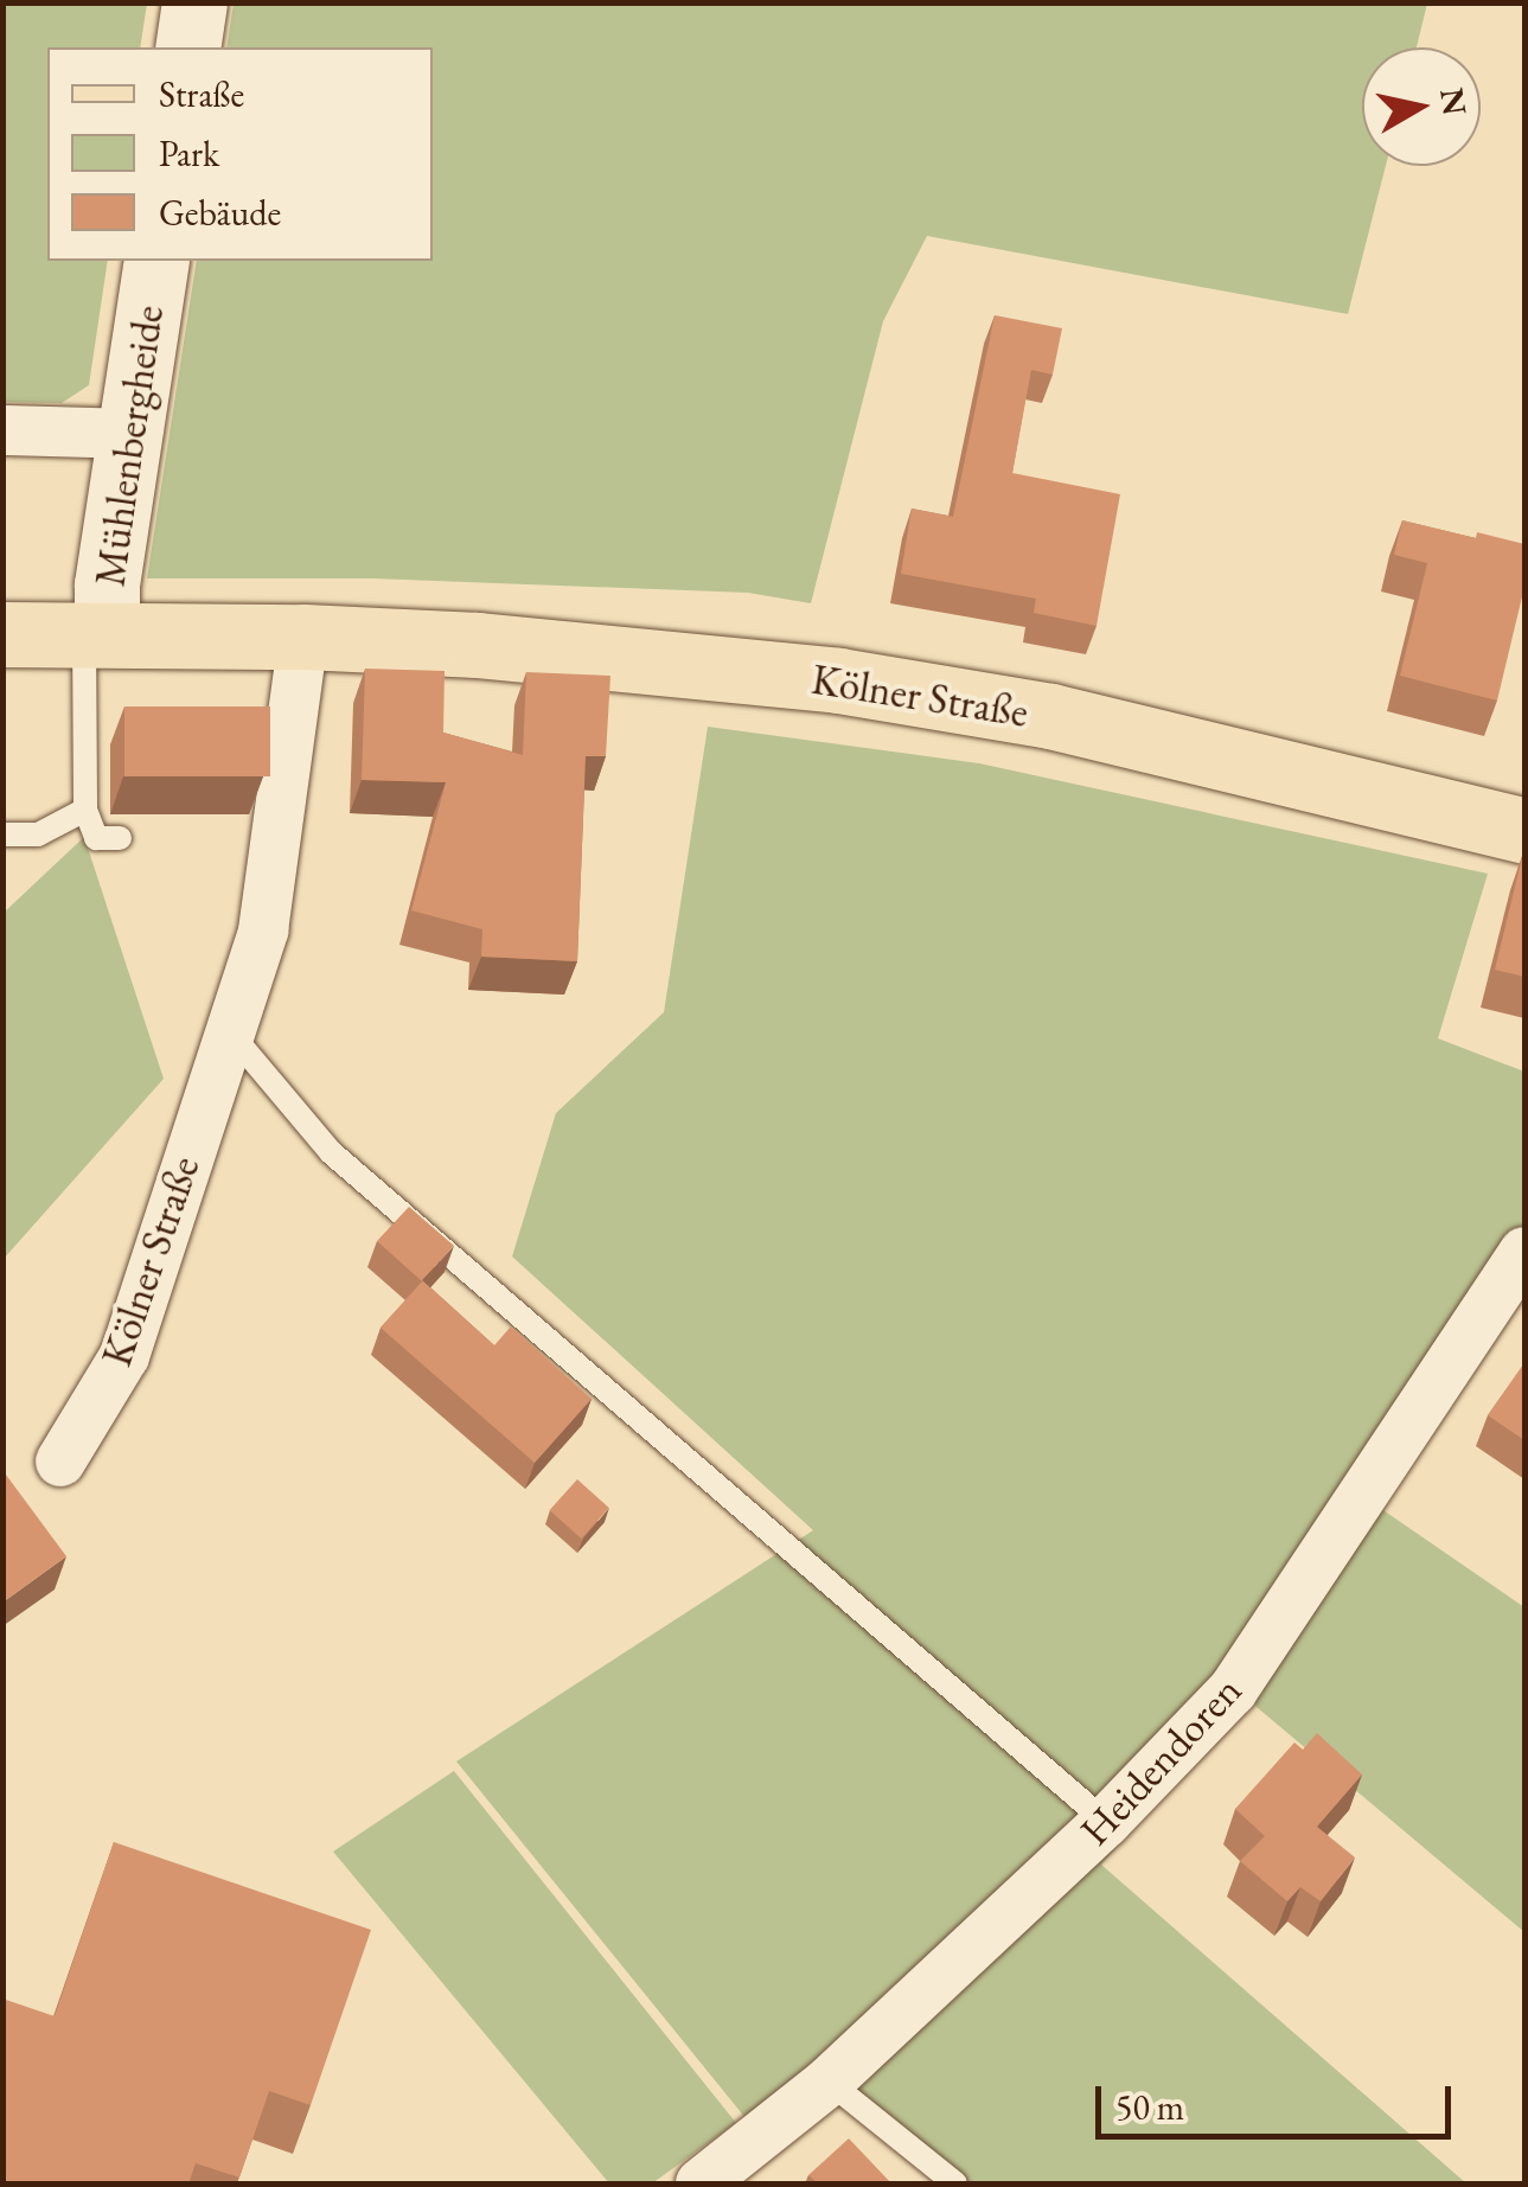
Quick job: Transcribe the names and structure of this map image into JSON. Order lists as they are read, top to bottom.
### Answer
{
  "streets": {
    "main road": ["Kölner Straße"],
    "street": ["Mühlenbergheide", "Heidendoren"]
  },
  "crossings": [
    ["Mühlenbergheide", "Kölner Straße"]
  ],
  "legend": ["Straße", "Park", "Gebäude"],
  "scale_bar": "50 m",
  "north": "right"
}
